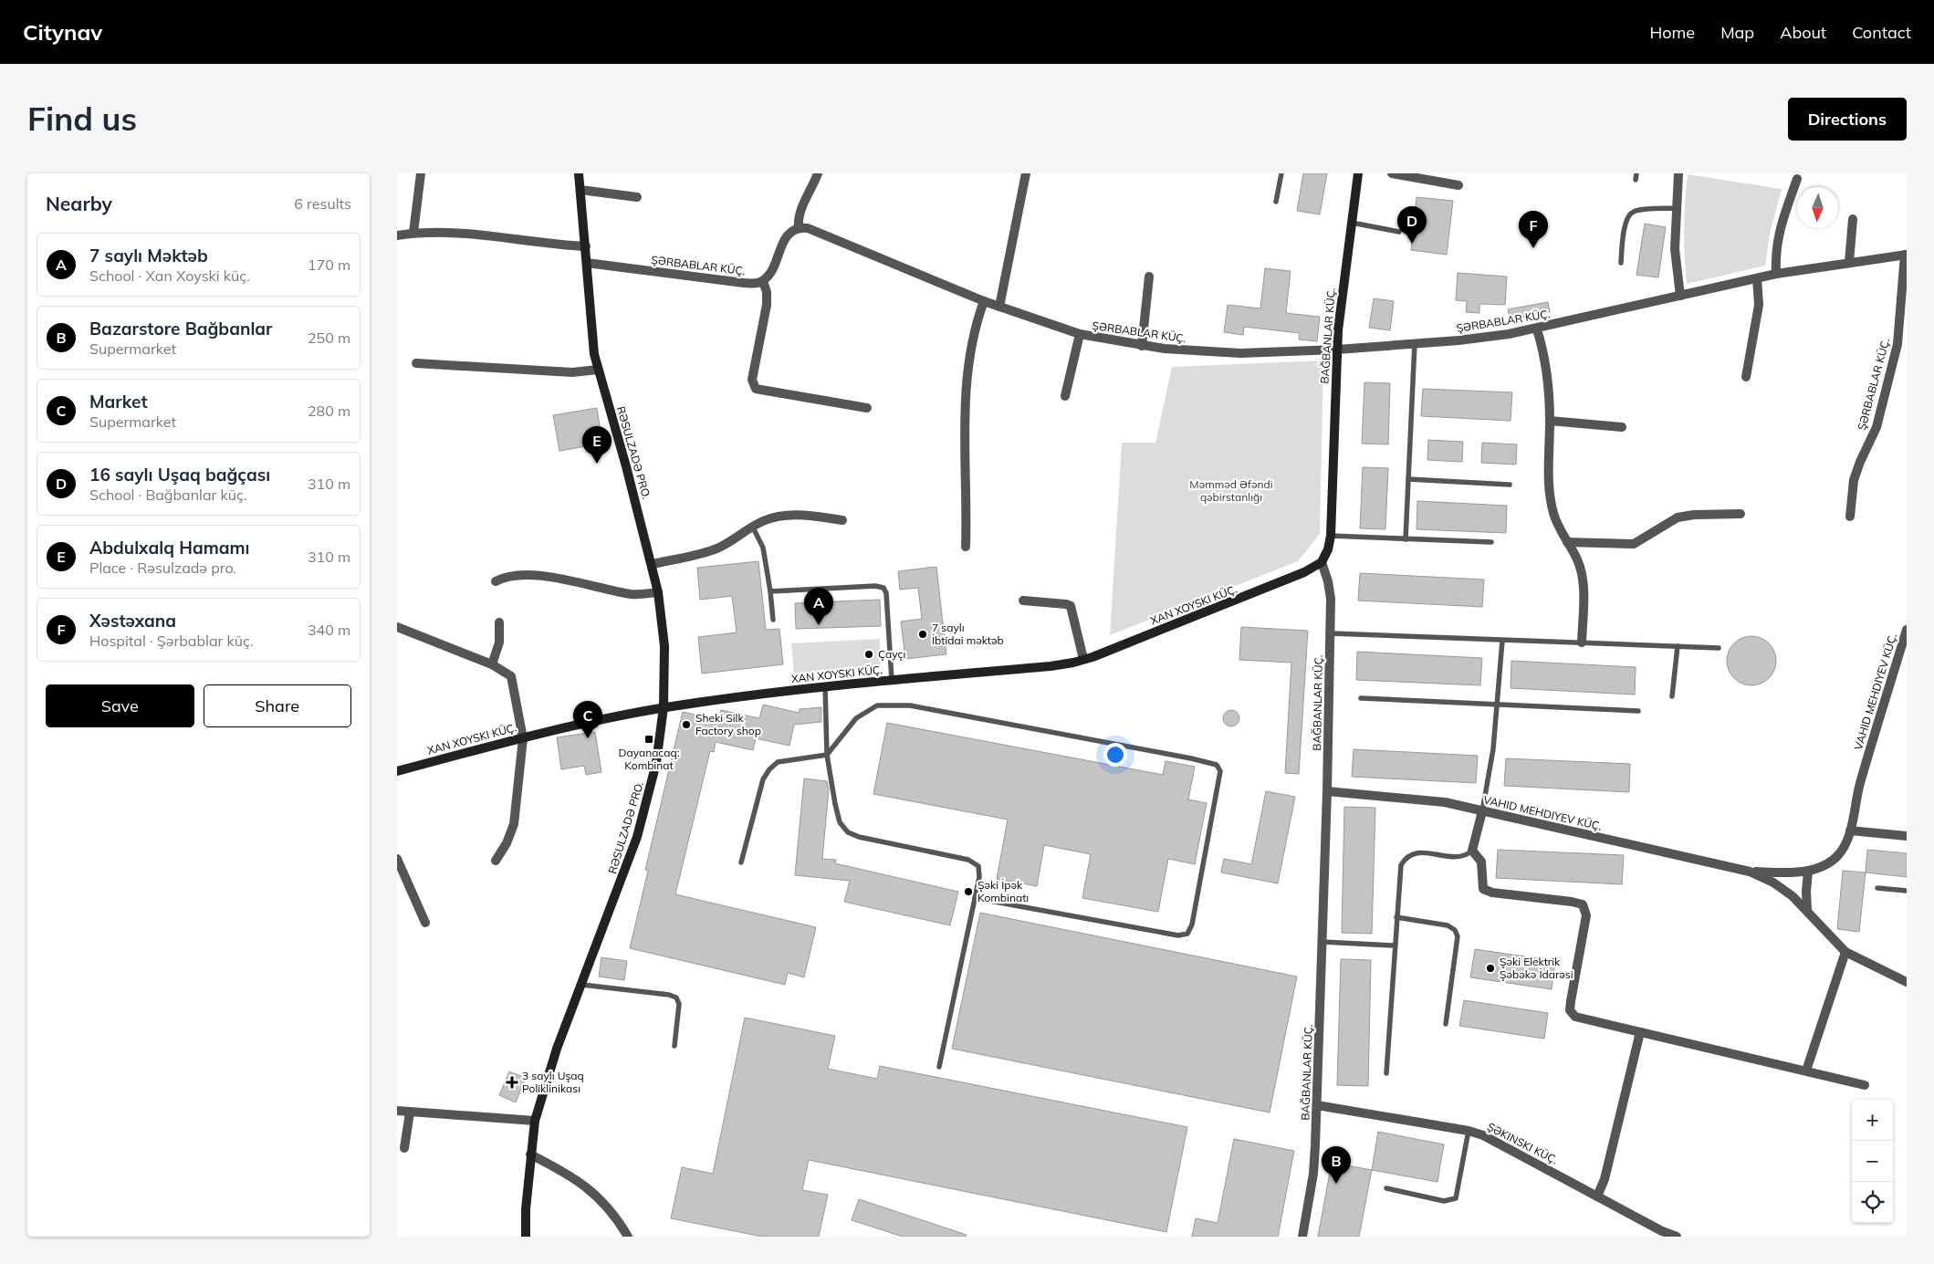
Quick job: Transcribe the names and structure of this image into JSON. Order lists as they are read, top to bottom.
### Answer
{
  "streets": {
    "street": [
      "ŞƏRBABLAR KÜÇ.",
      "BAĞBANLAR KÜÇ.",
      "RƏSULZADƏ PRO.",
      "XAN XOYSKI KÜÇ.",
      "VAHID MEHDIYEV KÜÇ.",
      "ŞƏKINSKI KÜÇ."
    ]
  },
  "crossings": [
    ["ŞƏRBABLAR KÜÇ.", "BAĞBANLAR KÜÇ."],
    ["ŞƏRBABLAR KÜÇ.", "RƏSULZADƏ PRO."],
    ["BAĞBANLAR KÜÇ.", "XAN XOYSKI KÜÇ."],
    ["BAĞBANLAR KÜÇ.", "VAHID MEHDIYEV KÜÇ."],
    ["BAĞBANLAR KÜÇ.", "ŞƏKINSKI KÜÇ."],
    ["RƏSULZADƏ PRO.", "XAN XOYSKI KÜÇ."]
  ],
  "parks": ["Məmməd Əfəndi qəbirstanlığı"],
  "places": {
    "other": [
      "7 saylı İbtidai məktəb",
      "Çayçı",
      "Sheki Silk Factory shop",
      "Şəki İpək Kombinatı",
      "Şəki Elektrik Şəbəkə İdarəsi"
    ],
    "transit": ["Dayanacaq: Kombinat"],
    "health": ["3 saylı Uşaq Poliklinikası"]
  },
  "north": "bottom",
  "page": {
    "header": "Citynav",
    "nav": [
      "Home",
      "Map",
      "About",
      "Contact"
    ],
    "buttons": [
      "Directions",
      ["Save", "Share"]
    ],
    "title": "Find us",
    "heading": ["Nearby", "6 results"],
    "pins": [
      "D",
      "F",
      "E",
      "A",
      "C",
      "B"
    ],
    "list": [
      {
        "mark": "A",
        "name": "7 saylı Məktəb",
        "note": "School · Xan Xoyski küç.",
        "value": "170 m"
      },
      {
        "mark": "B",
        "name": "Bazarstore Bağbanlar",
        "note": "Supermarket",
        "value": "250 m"
      },
      {
        "mark": "C",
        "name": "Market",
        "note": "Supermarket",
        "value": "280 m"
      },
      {
        "mark": "D",
        "name": "16 saylı Uşaq bağçası",
        "note": "School · Bağbanlar küç.",
        "value": "310 m"
      },
      {
        "mark": "E",
        "name": "Abdulxalq Hamamı",
        "note": "Place · Rəsulzadə pro.",
        "value": "310 m"
      },
      {
        "mark": "F",
        "name": "Xəstəxana",
        "note": "Hospital · Şərbablar küç.",
        "value": "340 m"
      }
    ],
    "map_buttons": ["+", "−"]
  }
}
